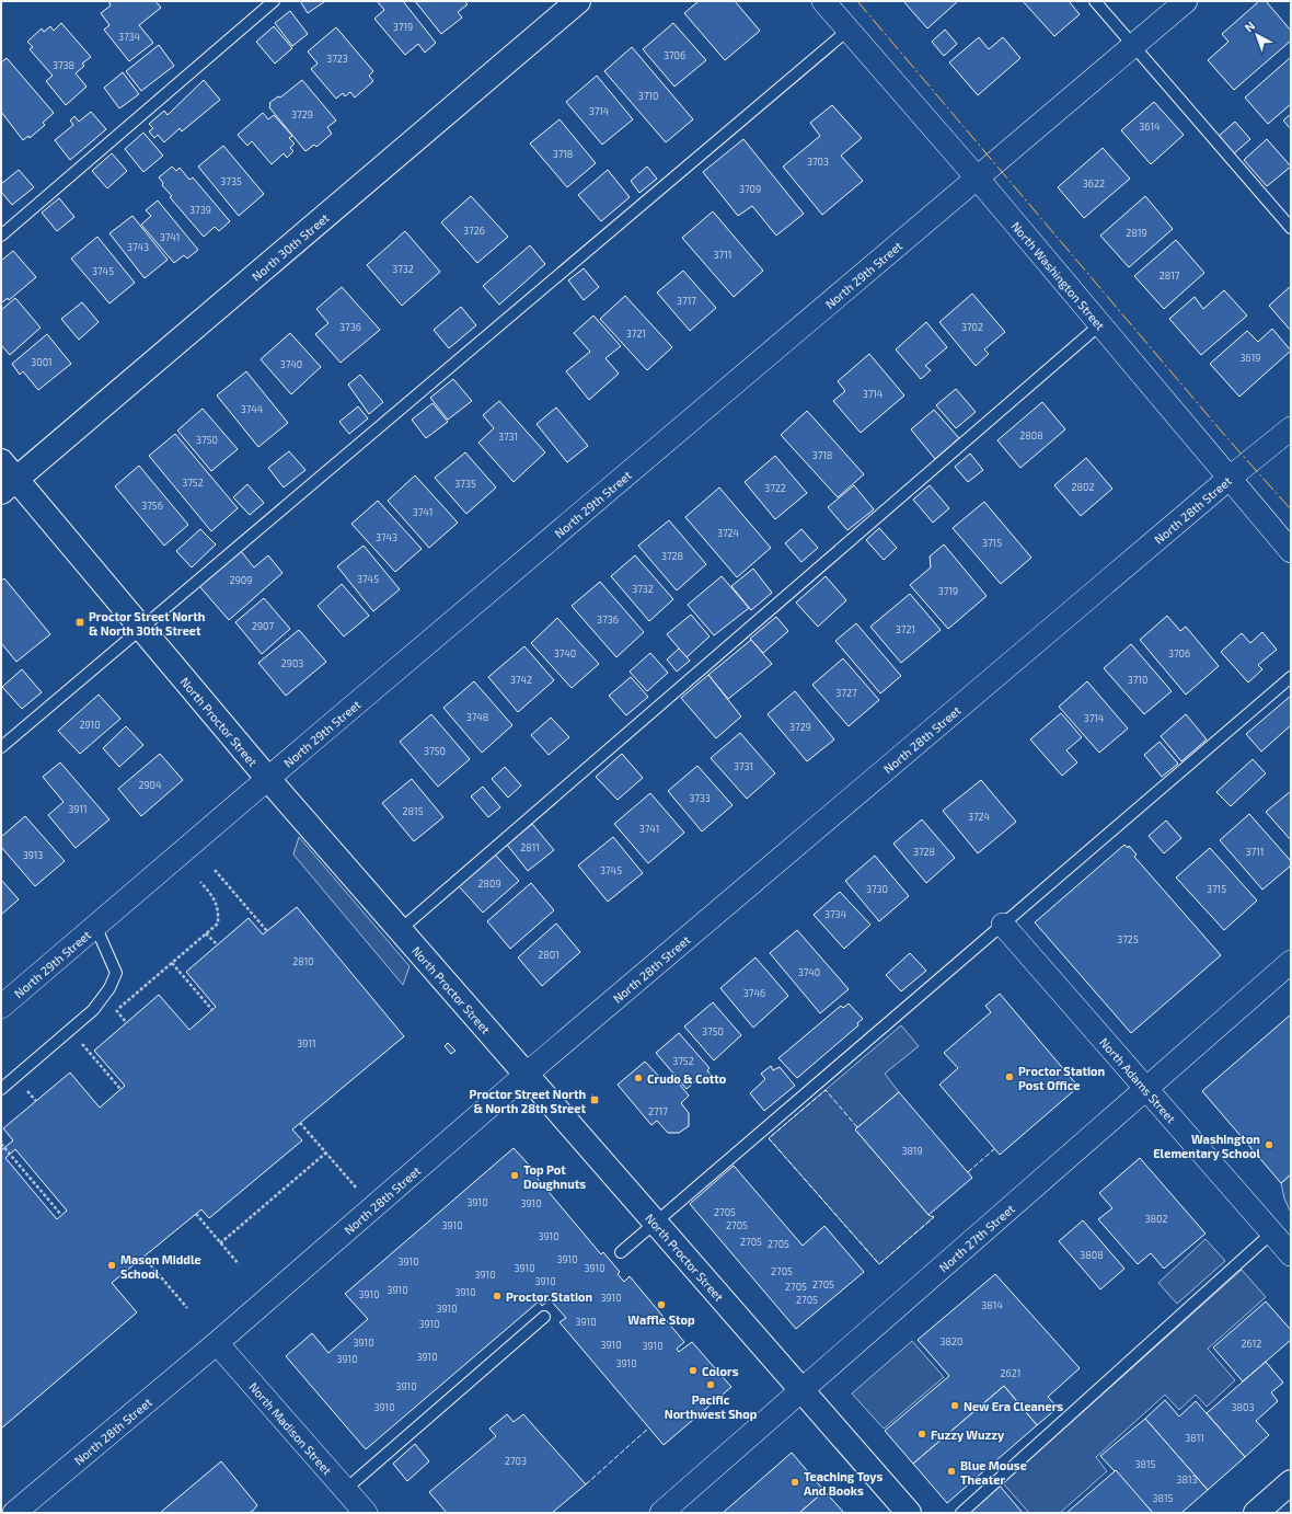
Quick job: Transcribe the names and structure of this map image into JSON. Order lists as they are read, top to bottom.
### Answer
{
  "streets": {
    "street": [
      "North 30th Street",
      "North 29th Street",
      "North Washington Street",
      "North 28th Street",
      "North Proctor Street",
      "North Adams Street",
      "North 27th Street",
      "North Madison Street"
    ]
  },
  "crossings": [
    ["North 30th Street", "North Proctor Street"],
    ["North 29th Street", "North Washington Street"],
    ["North 29th Street", "North Proctor Street"],
    ["North Washington Street", "North 28th Street"],
    ["North 28th Street", "North Proctor Street"],
    ["North 28th Street", "North Madison Street"],
    ["North Proctor Street", "North 27th Street"],
    ["North Adams Street", "North 27th Street"]
  ],
  "places": {
    "transit": ["Proctor Street North & North 30th Street", "Proctor Street North & North 28th Street"],
    "other": [
      "Proctor Station Post Office",
      "Crudo & Cotto",
      "Washington Elementary School",
      "Top Pot Doughnuts",
      "Mason Middle School",
      "Proctor Station",
      "Waffle Stop",
      "Colors",
      "Pacific Northwest Shop",
      "New Era Cleaners",
      "Fuzzy Wuzzy",
      "Blue Mouse Theater",
      "Teaching Toys And Books"
    ]
  },
  "house_numbers": [
    "3719",
    "3734",
    "3706",
    "3723",
    "3738",
    "3710",
    "3714",
    "3729",
    "3614",
    "3718",
    "3703",
    "3735",
    "3622",
    "3709",
    "3739",
    "3726",
    "2819",
    "3741",
    "3743",
    "3711",
    "3732",
    "3745",
    "2817",
    "3717",
    "3736",
    "3702",
    "3721",
    "3619",
    "3001",
    "3740",
    "3714",
    "3744",
    "2808",
    "3731",
    "3750",
    "3718",
    "3752",
    "3735",
    "2802",
    "3722",
    "3756",
    "3741",
    "3724",
    "3743",
    "3715",
    "3728",
    "3745",
    "2909",
    "3732",
    "3719",
    "3736",
    "2907",
    "3721",
    "3740",
    "3706",
    "2903",
    "3742",
    "3710",
    "3727",
    "3748",
    "3714",
    "2910",
    "3729",
    "3750",
    "3731",
    "2904",
    "3733",
    "3911",
    "2815",
    "3724",
    "3741",
    "2811",
    "3728",
    "3711",
    "3913",
    "3745",
    "2809",
    "3730",
    "3715",
    "3734",
    "3725",
    "2801",
    "2810",
    "3740",
    "3746",
    "3750",
    "3911",
    "3752",
    "2717",
    "3819",
    "3910",
    "3910",
    "2705",
    "3802",
    "3910",
    "2705",
    "3910",
    "2705",
    "2705",
    "3808",
    "3910",
    "3910",
    "3910",
    "3910",
    "2705",
    "3910",
    "3910",
    "2705",
    "2705",
    "3910",
    "3910",
    "3910",
    "3910",
    "2705",
    "3814",
    "3910",
    "3910",
    "3910",
    "3820",
    "3910",
    "2612",
    "3910",
    "3910",
    "3910",
    "3910",
    "3910",
    "2621",
    "3910",
    "3910",
    "3803",
    "3811",
    "2703",
    "3815",
    "3813",
    "3815"
  ],
  "north": "top left"
}
